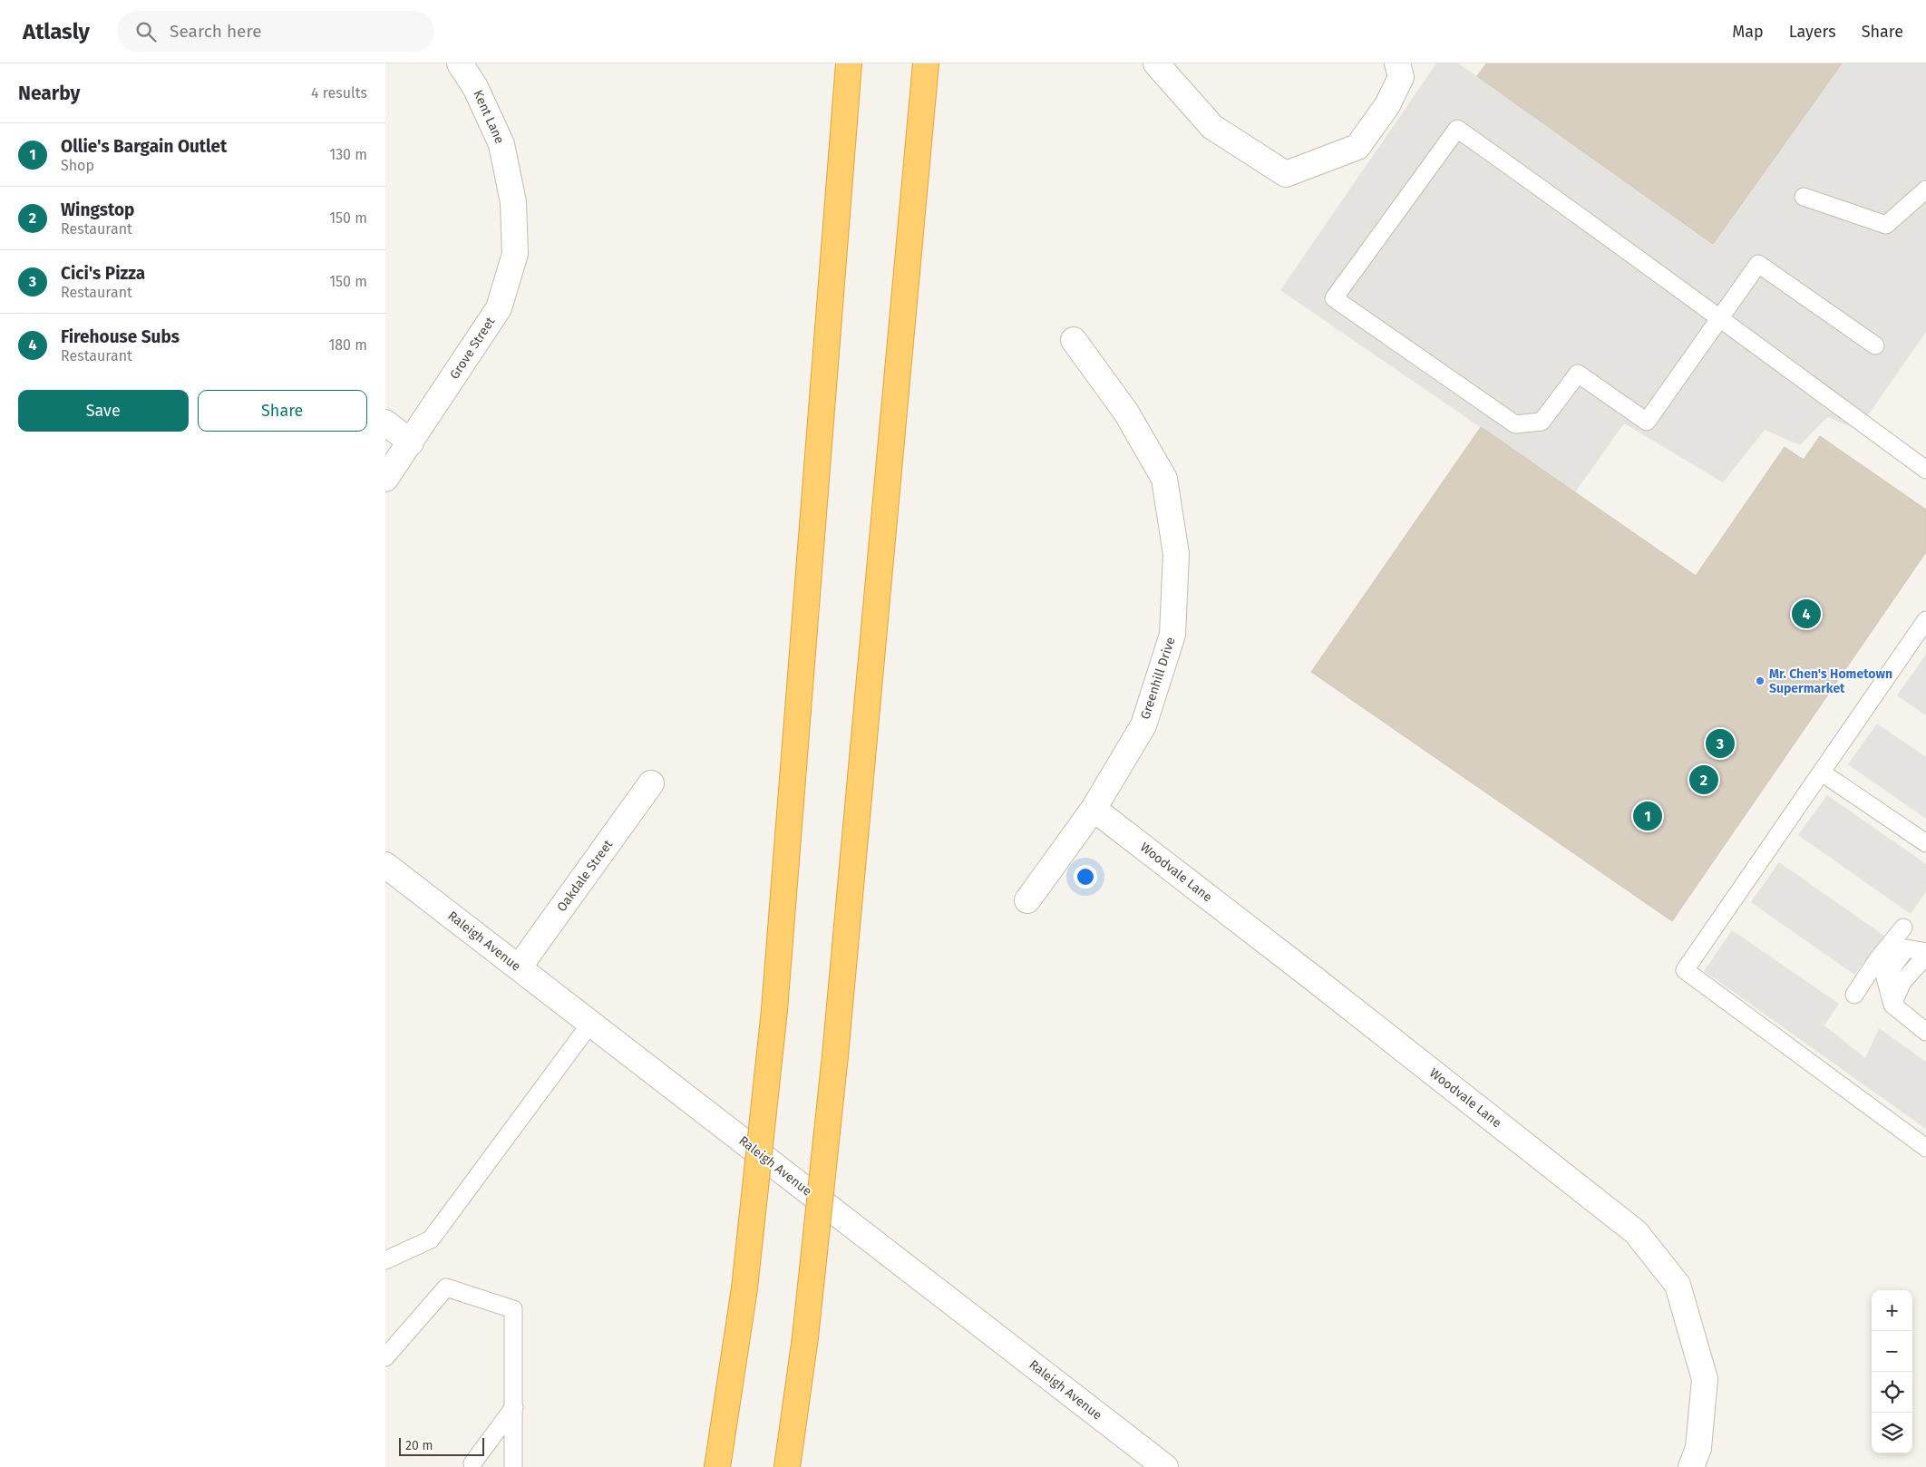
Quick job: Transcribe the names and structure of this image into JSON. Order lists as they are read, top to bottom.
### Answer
{
  "streets": {
    "street": [
      "Kent Lane",
      "Grove Street",
      "Greenhill Drive",
      "Woodvale Lane",
      "Oakdale Street",
      "Raleigh Avenue"
    ]
  },
  "crossings": [
    ["Kent Lane", "Grove Street"],
    ["Greenhill Drive", "Woodvale Lane"],
    ["Oakdale Street", "Raleigh Avenue"]
  ],
  "places": ["Mr. Chen's Hometown Supermarket"],
  "scale_bar": "20 m",
  "page": {
    "header": "Atlasly",
    "search": "Search here",
    "nav": ["Map", "Layers", "Share"],
    "heading": ["Nearby", "4 results"],
    "list": [
      {
        "mark": "1",
        "name": "Ollie's Bargain Outlet",
        "note": "Shop",
        "value": "130 m"
      },
      {
        "mark": "2",
        "name": "Wingstop",
        "note": "Restaurant",
        "value": "150 m"
      },
      {
        "mark": "3",
        "name": "Cici's Pizza",
        "note": "Restaurant",
        "value": "150 m"
      },
      {
        "mark": "4",
        "name": "Firehouse Subs",
        "note": "Restaurant",
        "value": "180 m"
      }
    ],
    "buttons": ["Save", "Share"],
    "pins": [
      "4",
      "3",
      "2",
      "1"
    ],
    "map_buttons": ["+", "−"],
    "scale": "20 m"
  }
}
